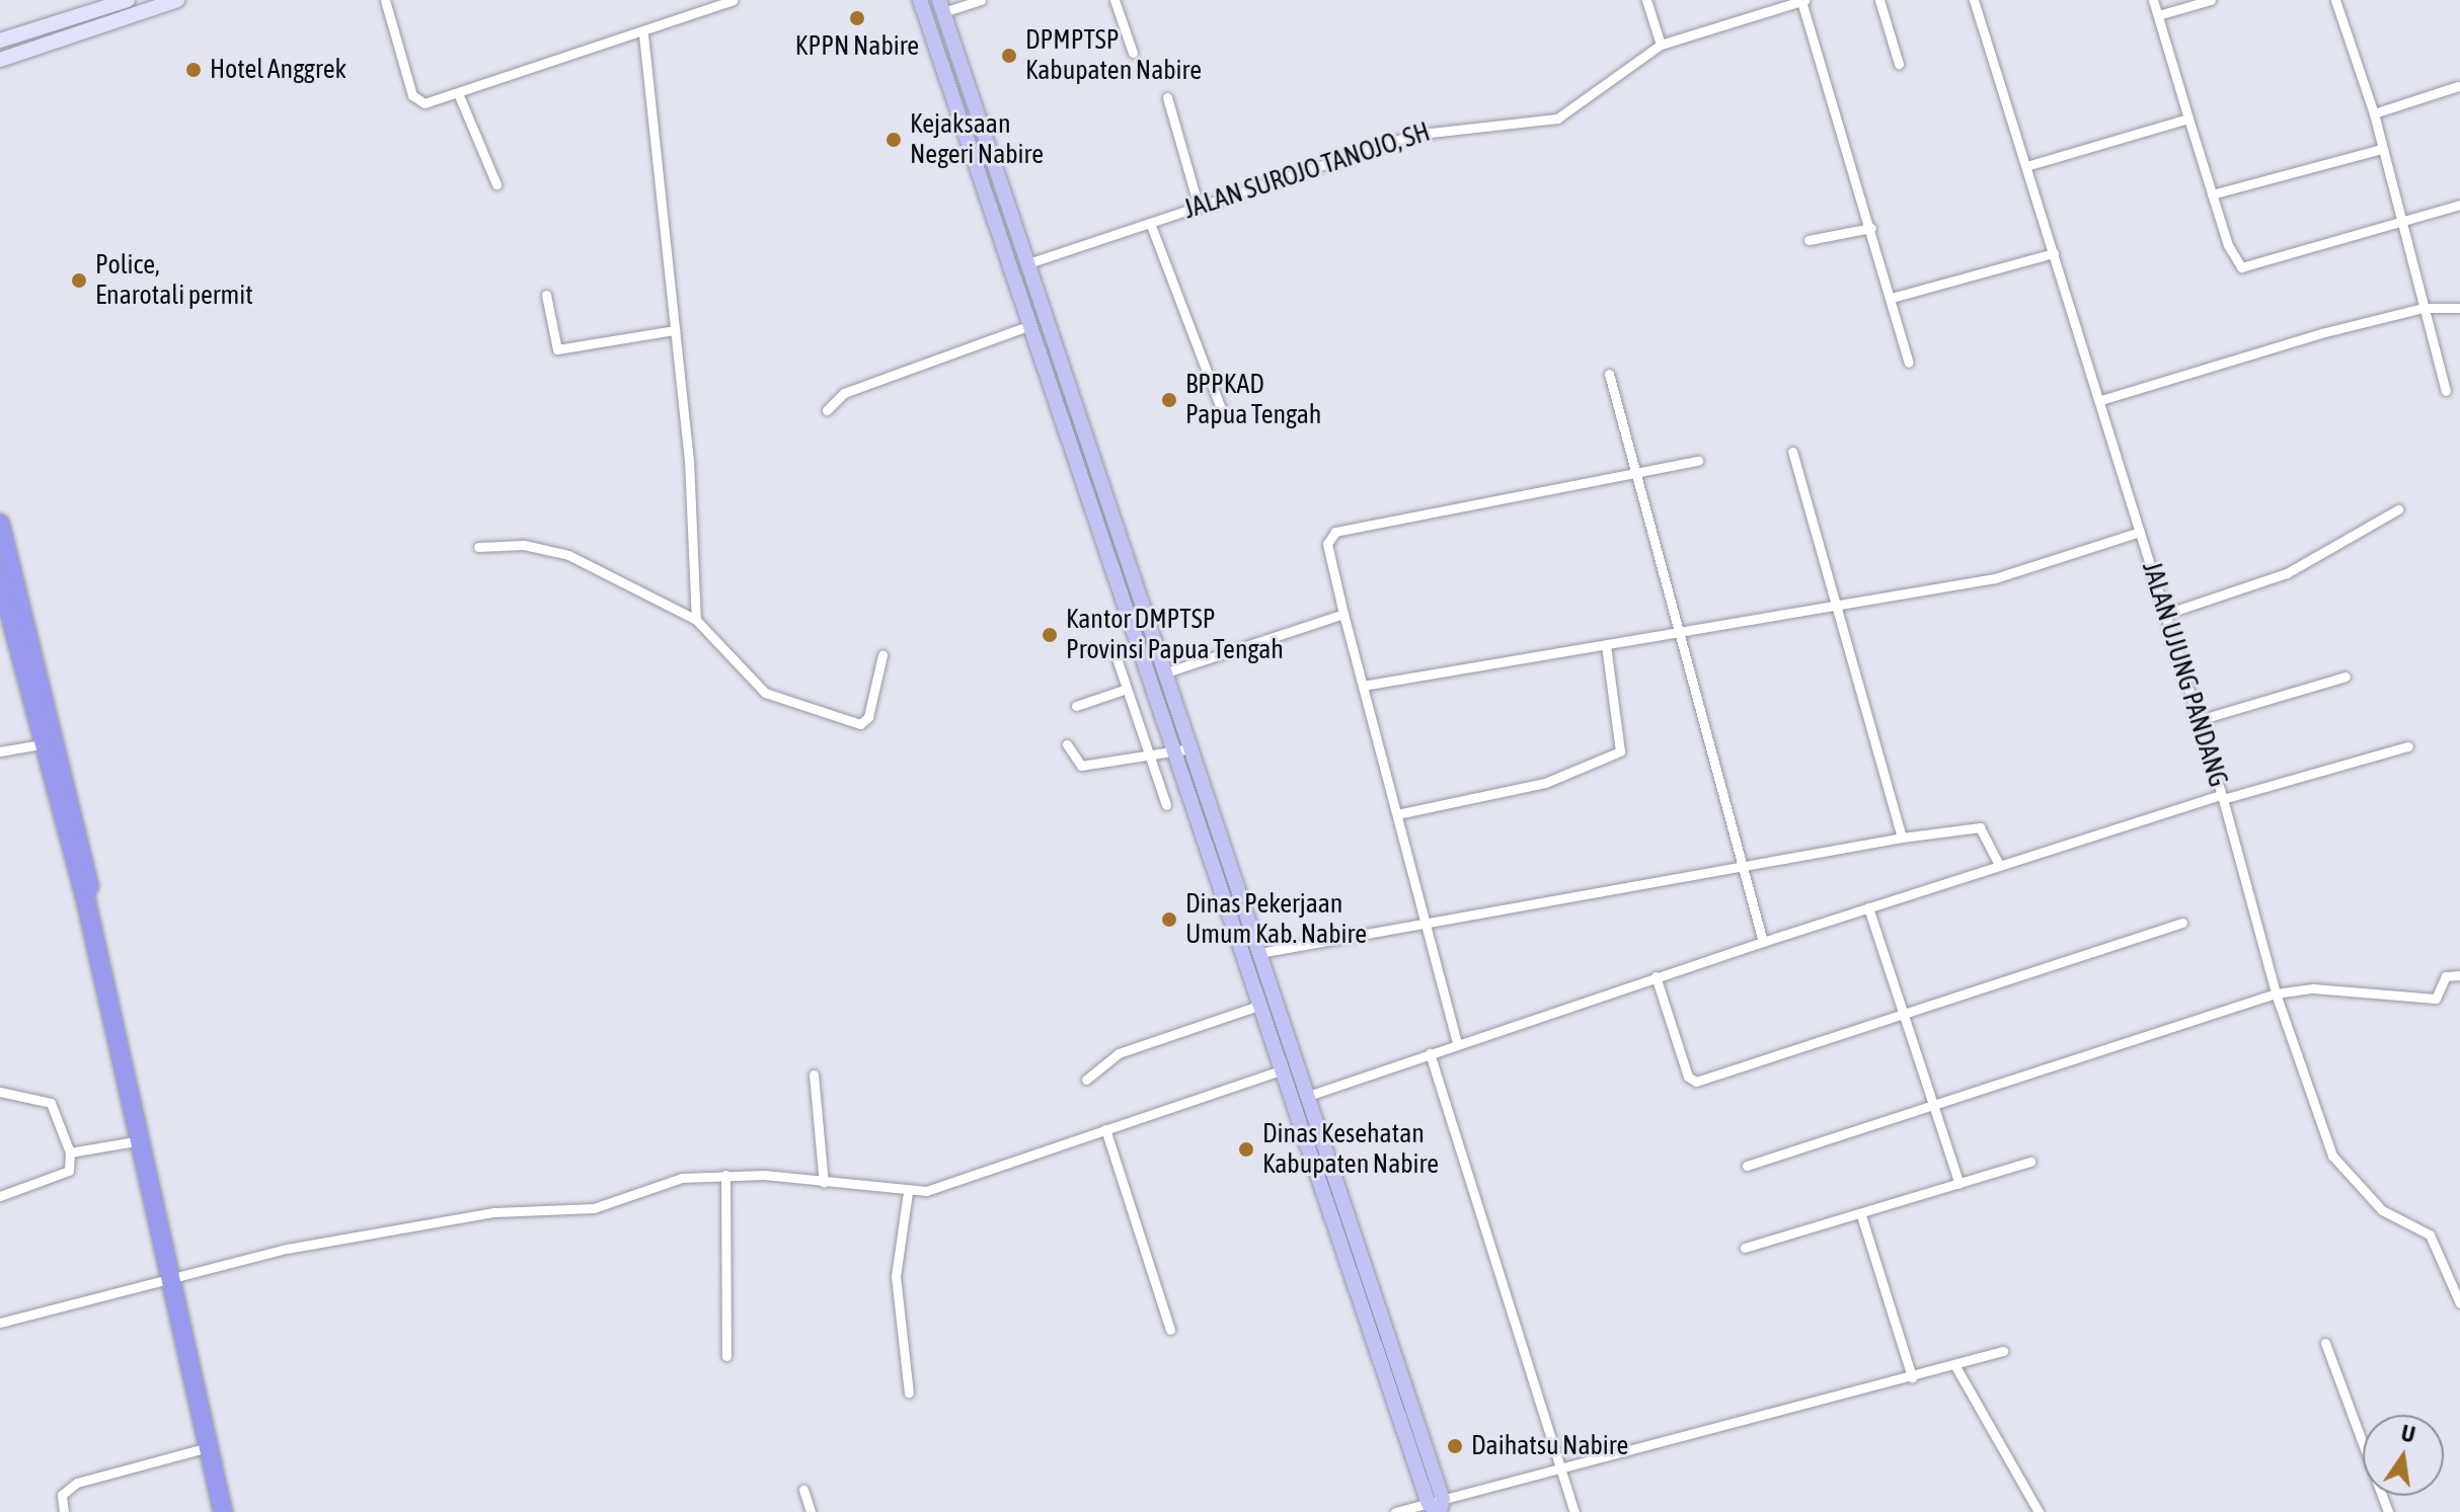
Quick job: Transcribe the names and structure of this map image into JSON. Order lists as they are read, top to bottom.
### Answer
{
  "streets": {
    "street": ["JALAN SUROJO TANOJO, SH", "JALAN UJUNG PANDANG"]
  },
  "places": [
    "KPPN Nabire",
    "DPMPTSP Kabupaten Nabire",
    "Hotel Anggrek",
    "Kejaksaan Negeri Nabire",
    "Police, Enarotali permit",
    "BPPKAD Papua Tengah",
    "Kantor DMPTSP Provinsi Papua Tengah",
    "Dinas Pekerjaan Umum Kab. Nabire",
    "Dinas Kesehatan Kabupaten Nabire",
    "Daihatsu Nabire"
  ],
  "north": "top"
}
